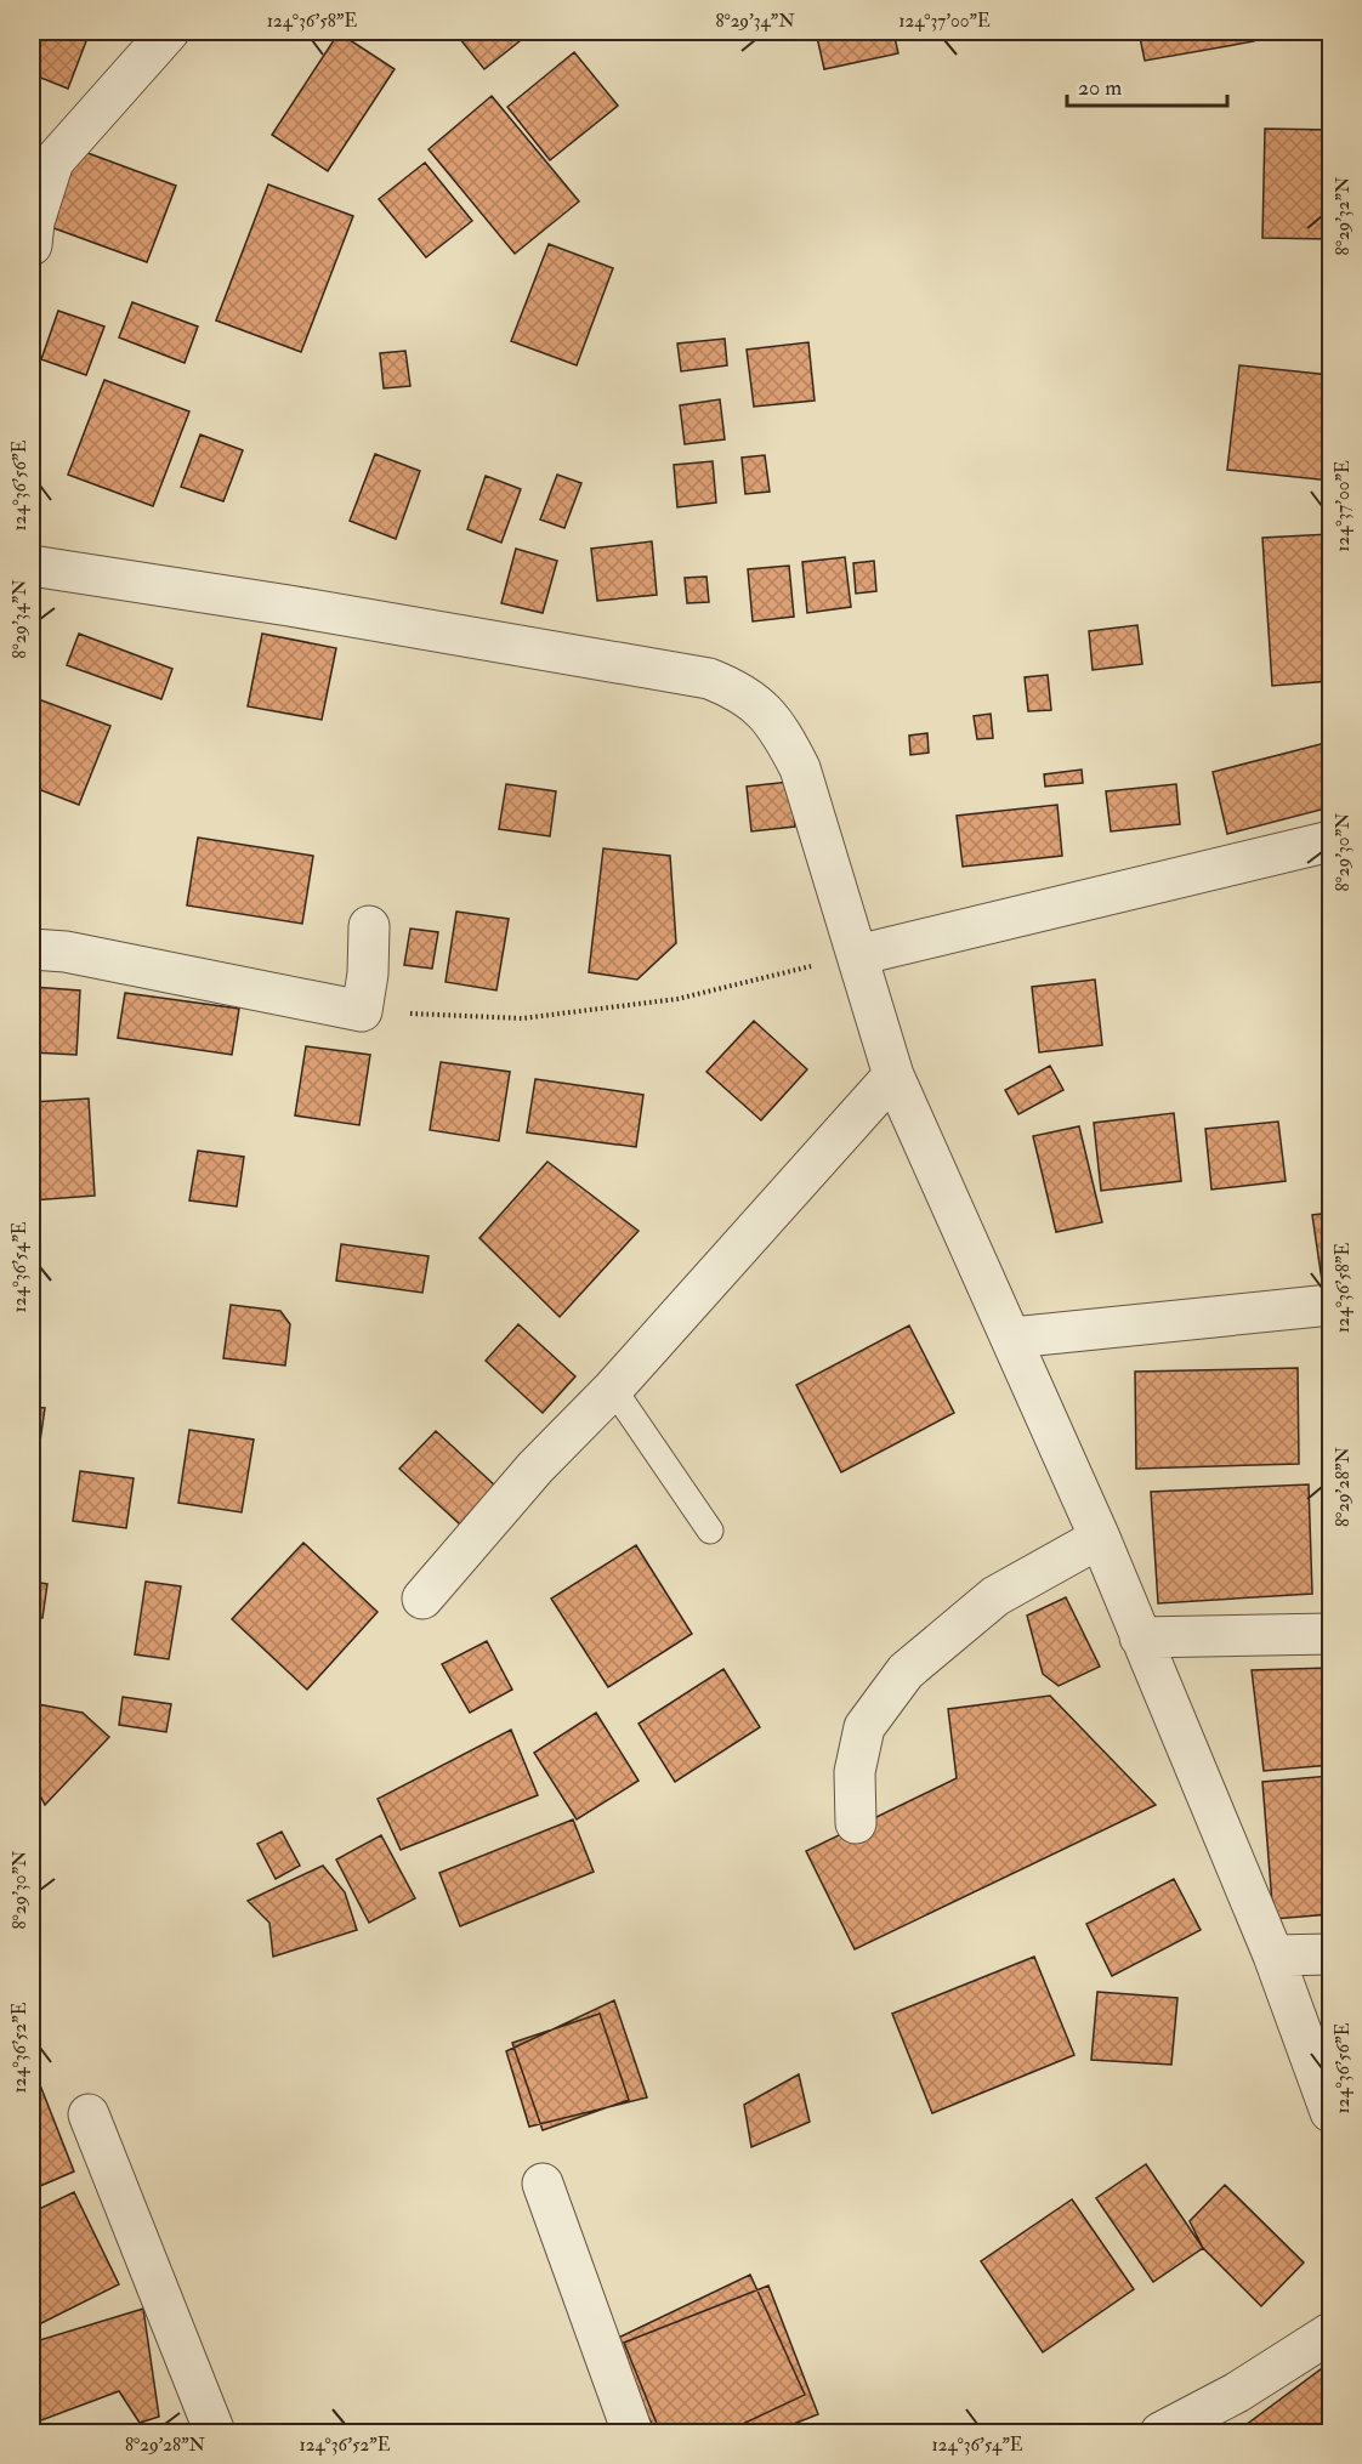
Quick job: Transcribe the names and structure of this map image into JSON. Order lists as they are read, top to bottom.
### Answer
{
  "scale_bar": "20 m",
  "coordinates": [
    "124°36'58\"E",
    "8°29'34\"N",
    "124°37'00\"E",
    "8°29'32\"N",
    "124°36'56\"E",
    "8°29'30\"N",
    "124°36'54\"E",
    "8°29'28\"N",
    "124°36'52\"E"
  ]
}
